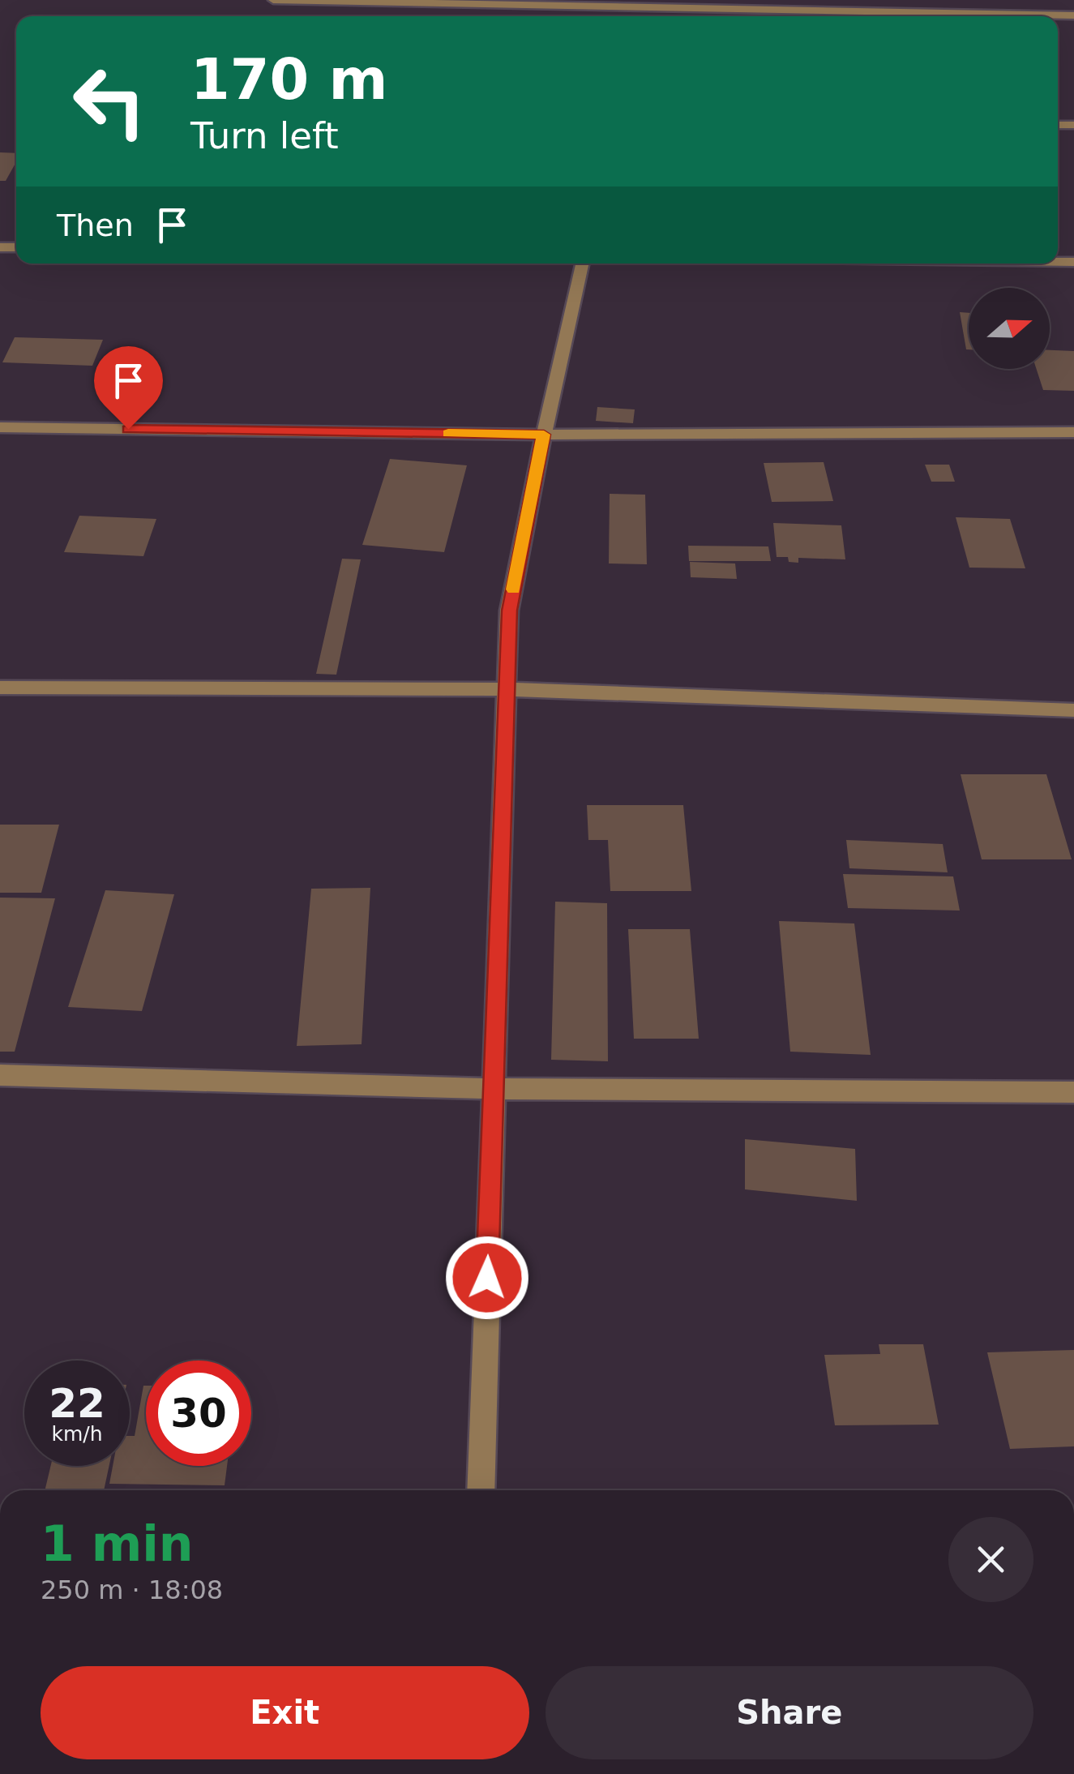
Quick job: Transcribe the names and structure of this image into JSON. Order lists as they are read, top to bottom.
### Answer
{
  "north": "right",
  "page": {
    "turn": ["170 m", "Turn left"],
    "then": "Then",
    "speed": "22 km/h",
    "limit": "30",
    "heading": ["1 min", "250 m · 18:08"],
    "buttons": ["Exit", "Share"]
  }
}
